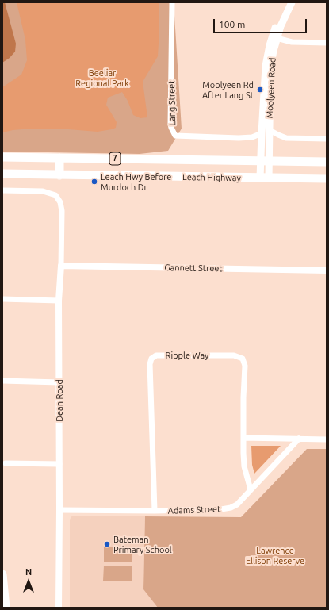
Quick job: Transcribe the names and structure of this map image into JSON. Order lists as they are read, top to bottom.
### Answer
{
  "streets": {
    "main road": ["Moolyeen Road", "7", "Leach Highway"],
    "street": [
      "Lang Street",
      "Gannett Street",
      "Ripple Way",
      "Dean Road",
      "Adams Street"
    ]
  },
  "crossings": [
    ["Moolyeen Road", "Lang Street"],
    ["Moolyeen Road", "Leach Highway"],
    ["Gannett Street", "Dean Road"],
    ["Ripple Way", "Adams Street"],
    ["Dean Road", "Adams Street"]
  ],
  "parks": ["Beeliar Regional Park", "Lawrence Ellison Reserve"],
  "places": ["Moolyeen Rd After Lang St", "Leach Hwy Before Murdoch Dr", "Bateman Primary School"],
  "scale_bar": "100 m",
  "north": "top"
}
